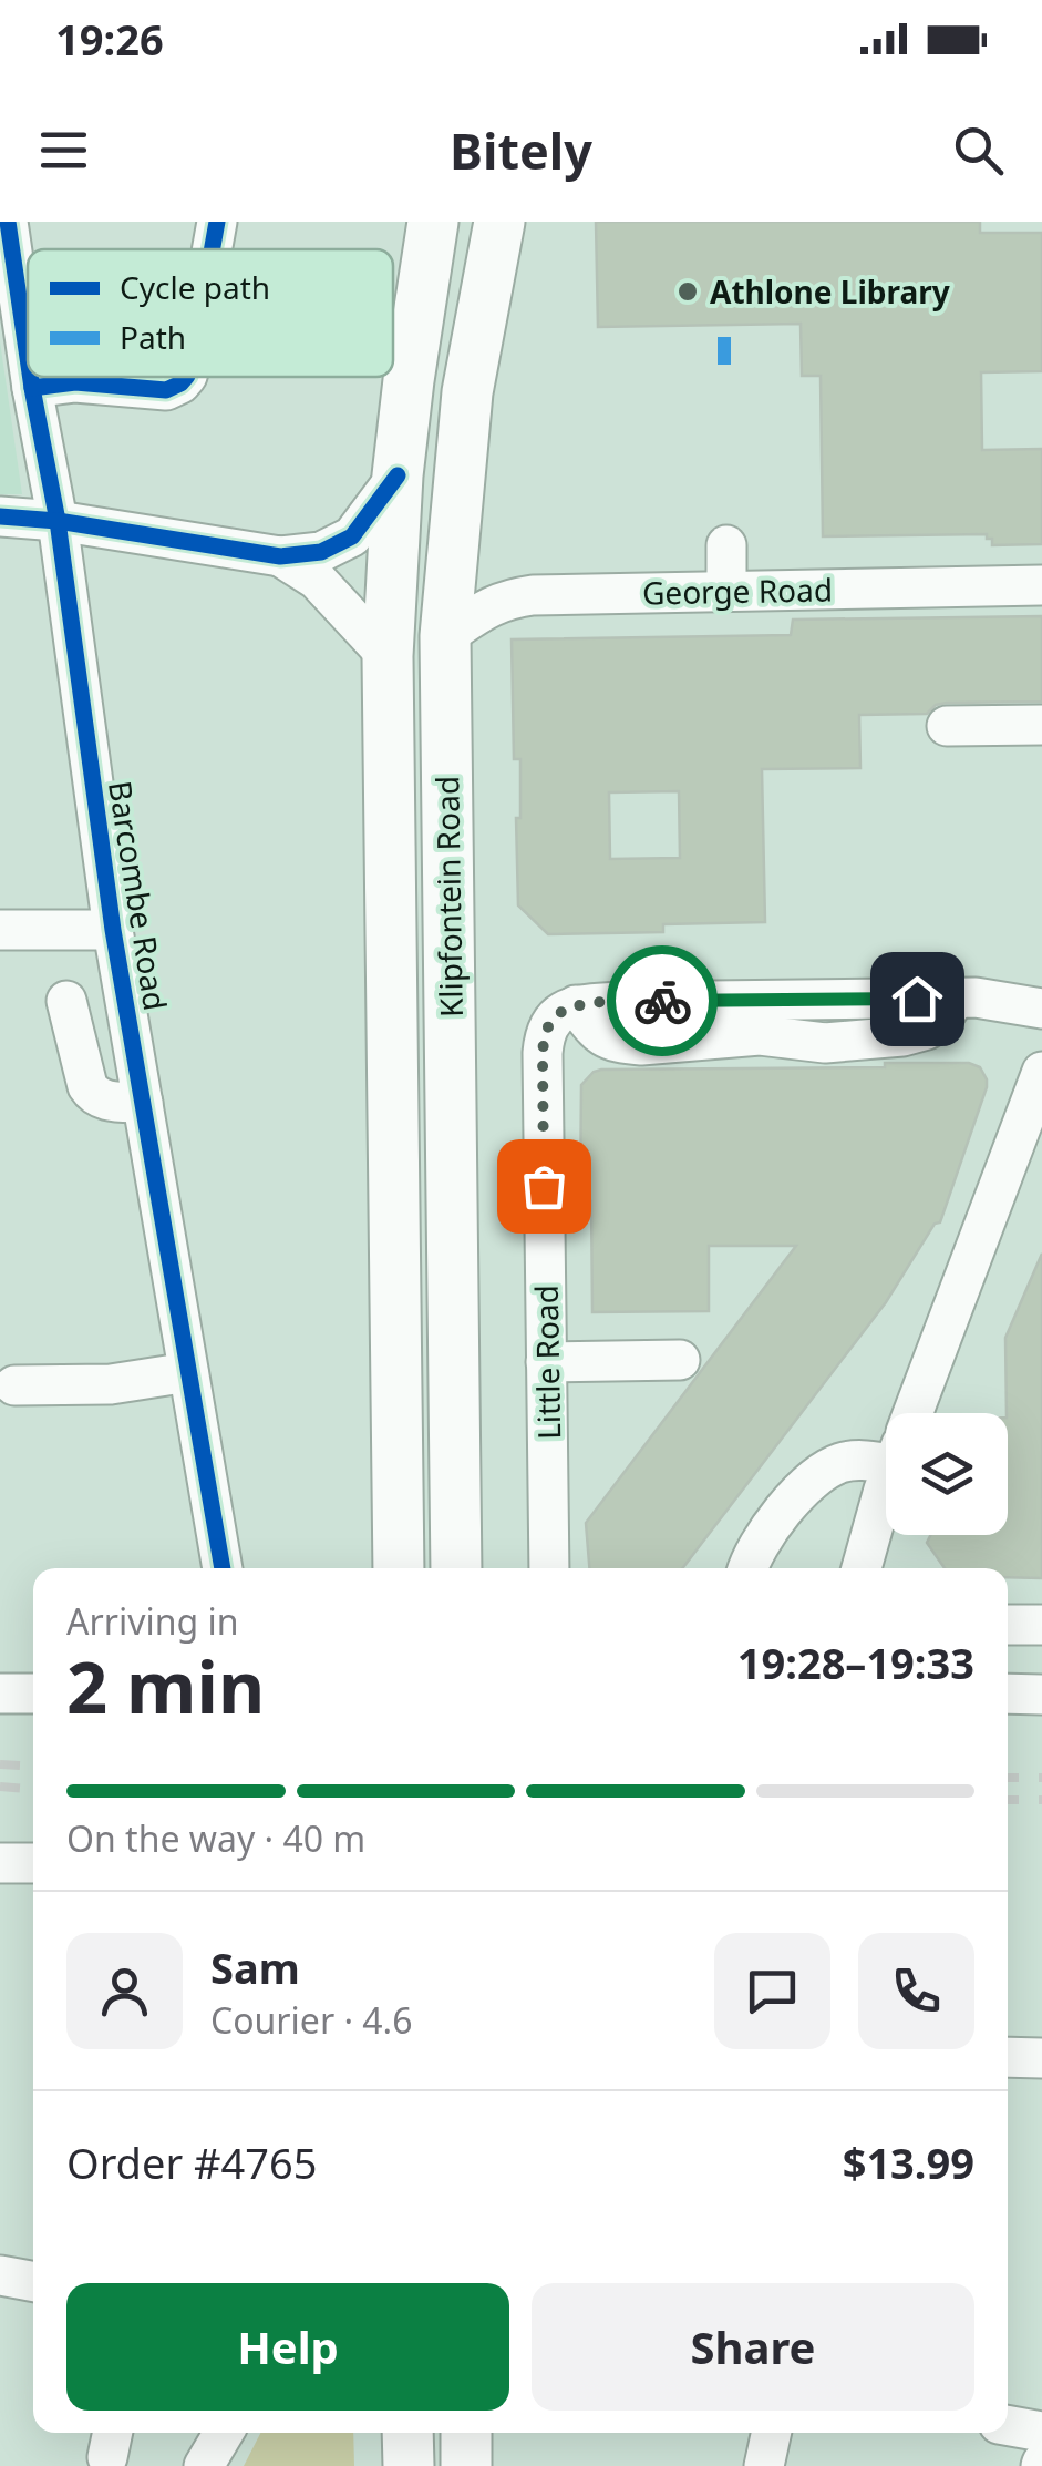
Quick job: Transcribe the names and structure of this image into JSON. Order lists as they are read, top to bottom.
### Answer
{
  "streets": {
    "main road": ["Klipfontein Road"],
    "street": ["George Road", "Barcombe Road", "Little Road"]
  },
  "crossings": [
    ["George Road", "Klipfontein Road"]
  ],
  "places": ["Athlone Library"],
  "legend": ["Cycle path", "Path"],
  "page": {
    "status": "19:26",
    "header": "Bitely",
    "heading": ["2 min", "Arriving in", "19:28–19:33"],
    "panel": [
      "Sam",
      "Courier · 4.6",
      "Order #4765",
      "$13.99"
    ],
    "bar": "On the way · 40 m",
    "buttons": ["Help", "Share"]
  }
}
